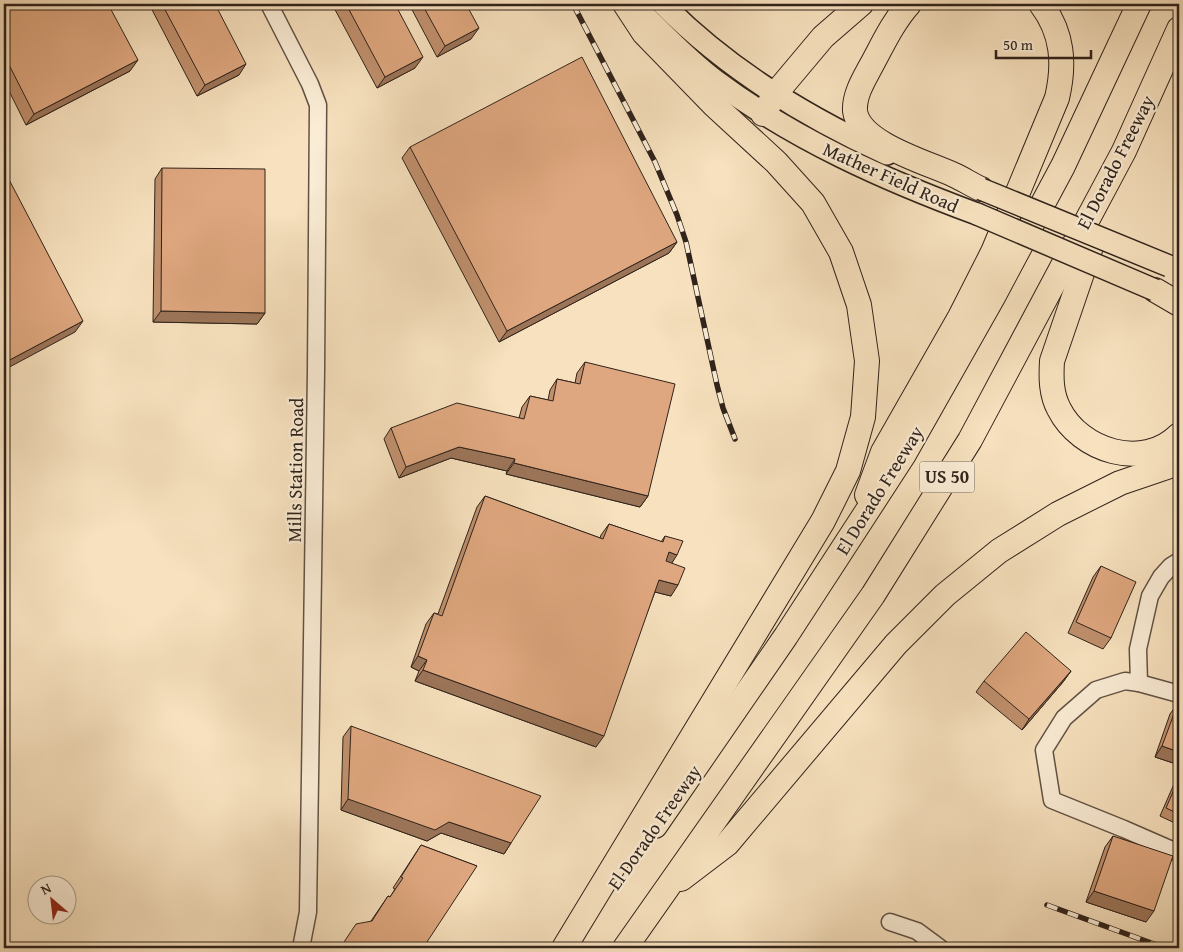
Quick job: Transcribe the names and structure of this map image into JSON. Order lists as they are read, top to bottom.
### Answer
{
  "streets": {
    "highway": ["El Dorado Freeway", "US 50"],
    "main road": ["Mather Field Road"],
    "street": ["Mills Station Road"]
  },
  "scale_bar": "50 m",
  "north": "top left"
}
